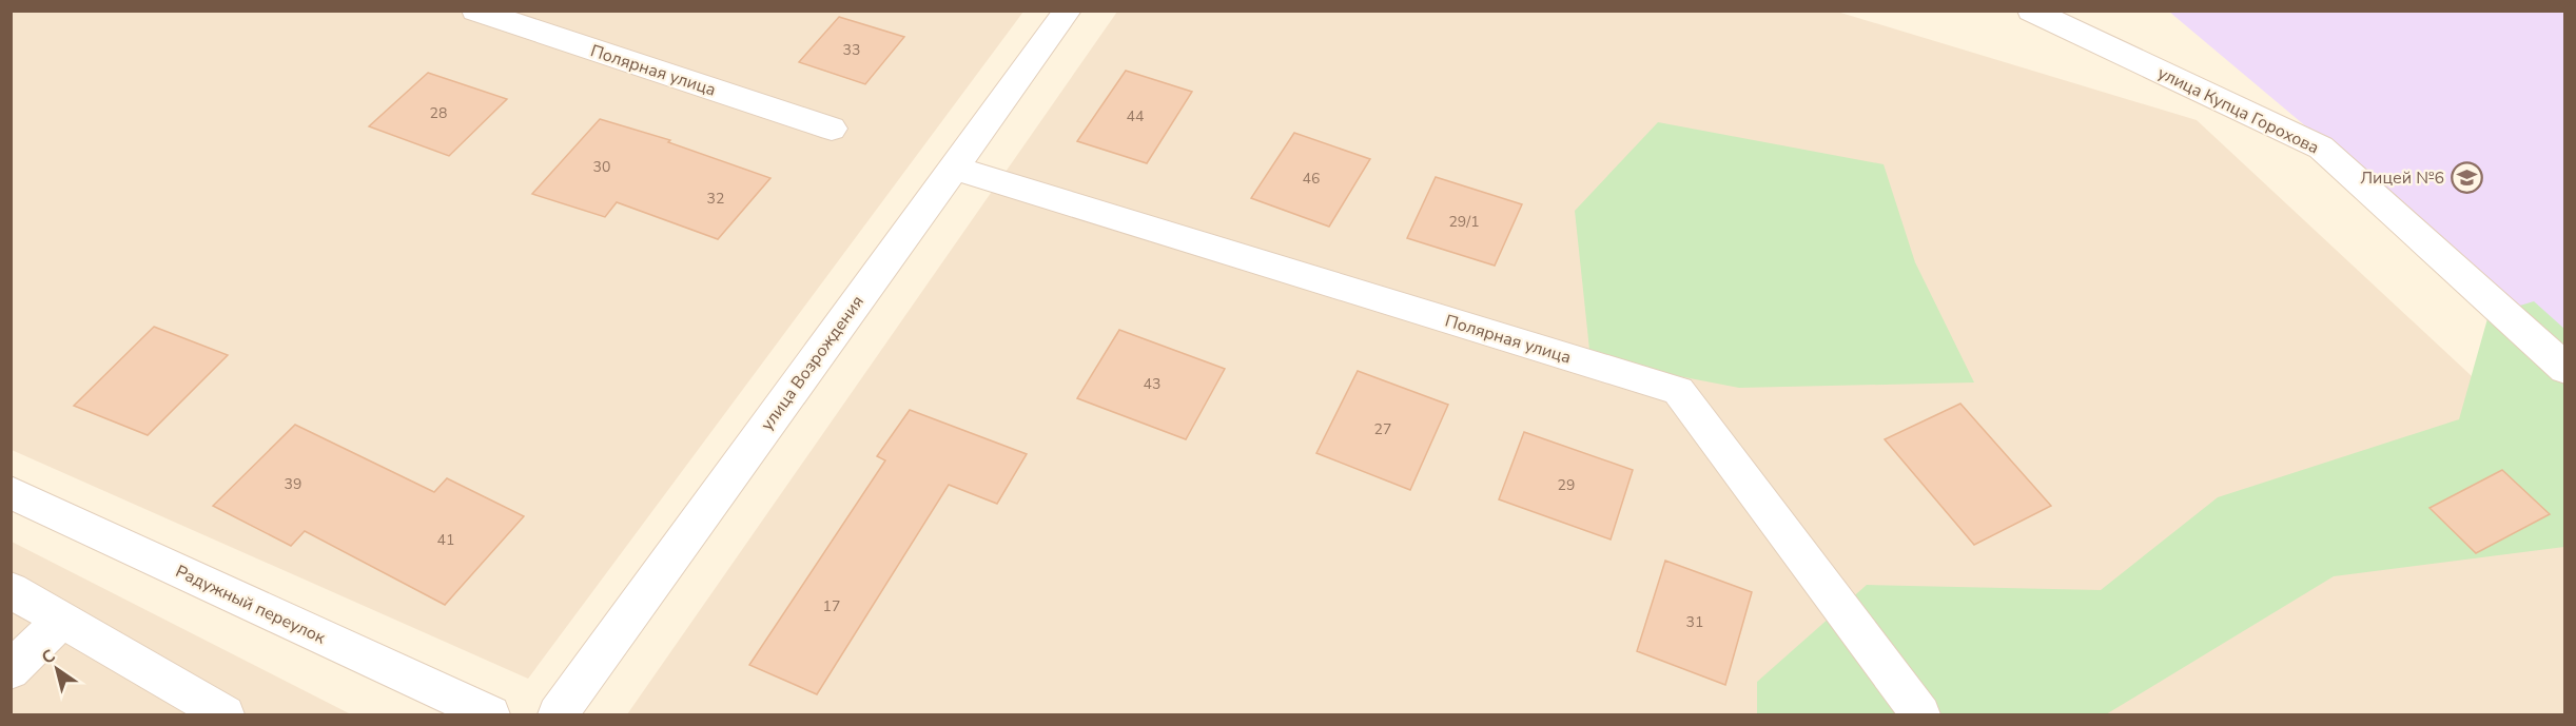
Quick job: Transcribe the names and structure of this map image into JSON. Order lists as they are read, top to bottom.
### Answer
{
  "streets": {
    "street": [
      "Полярная улица",
      "улица Купца Горохова",
      "улица Возрождения",
      "Радужный переулок"
    ]
  },
  "crossings": [
    ["Полярная улица", "улица Возрождения"]
  ],
  "places": {
    "school or university": ["Лицей №6"]
  },
  "house_numbers": [
    "33",
    "28",
    "44",
    "30",
    "46",
    "32",
    "29/1",
    "43",
    "27",
    "39",
    "29",
    "41",
    "17",
    "31"
  ],
  "north": "top left"
}
